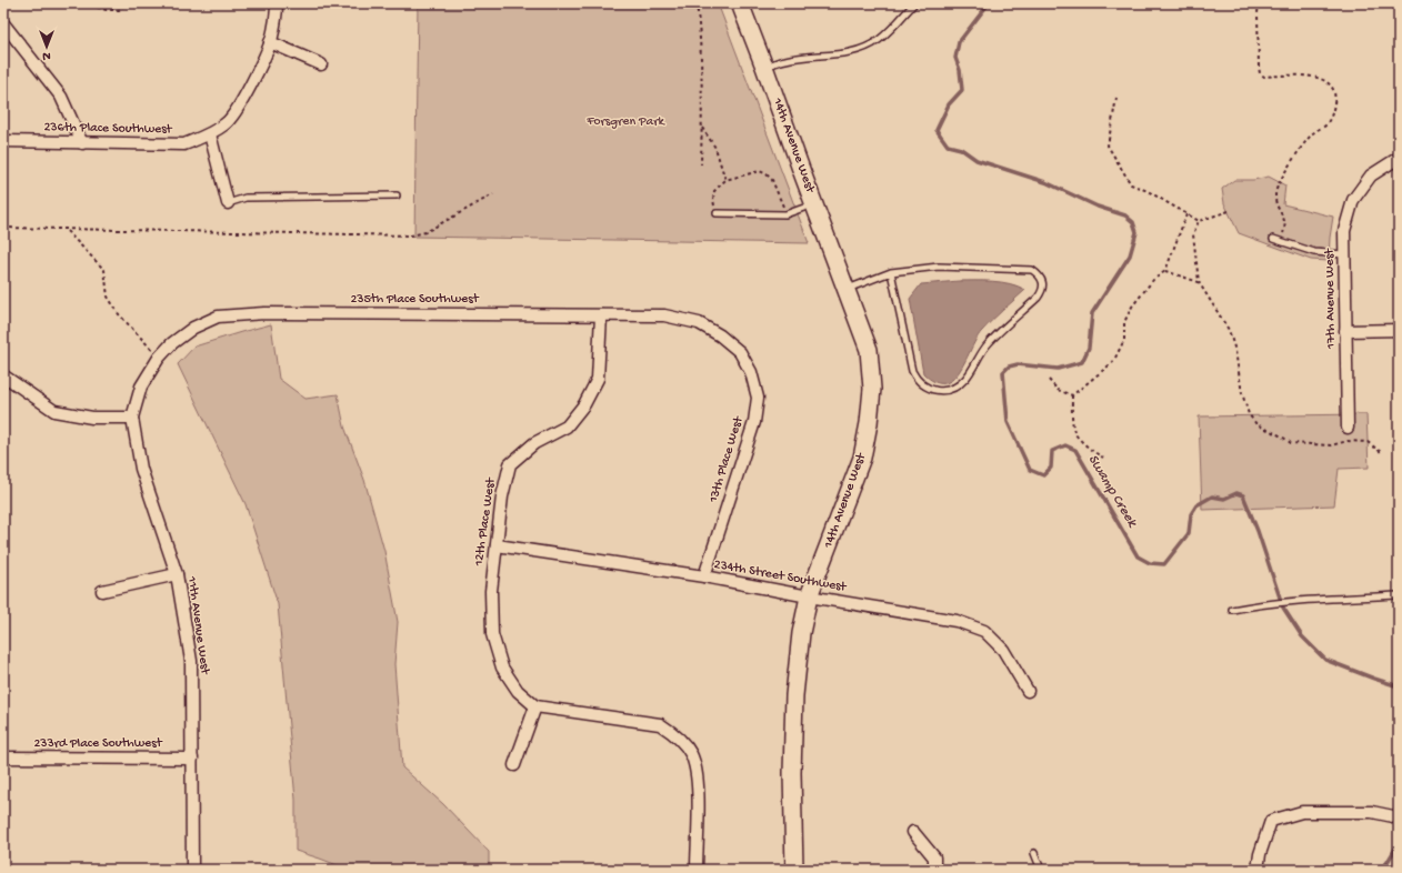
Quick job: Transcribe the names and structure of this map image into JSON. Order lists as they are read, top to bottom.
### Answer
{
  "streets": {
    "street": [
      "236th Place Southwest",
      "14th Avenue West",
      "17th Avenue West",
      "235th Place Southwest",
      "13th Place West",
      "12th Place West",
      "234th Street Southwest",
      "11th Avenue West",
      "233rd Place Southwest"
    ]
  },
  "crossings": [
    ["14th Avenue West", "234th Street Southwest"],
    ["235th Place Southwest", "13th Place West"],
    ["235th Place Southwest", "12th Place West"],
    ["235th Place Southwest", "11th Avenue West"],
    ["13th Place West", "234th Street Southwest"],
    ["12th Place West", "234th Street Southwest"],
    ["11th Avenue West", "233rd Place Southwest"]
  ],
  "water": ["Swamp Creek"],
  "parks": ["Forsgren Park"],
  "north": "bottom"
}
